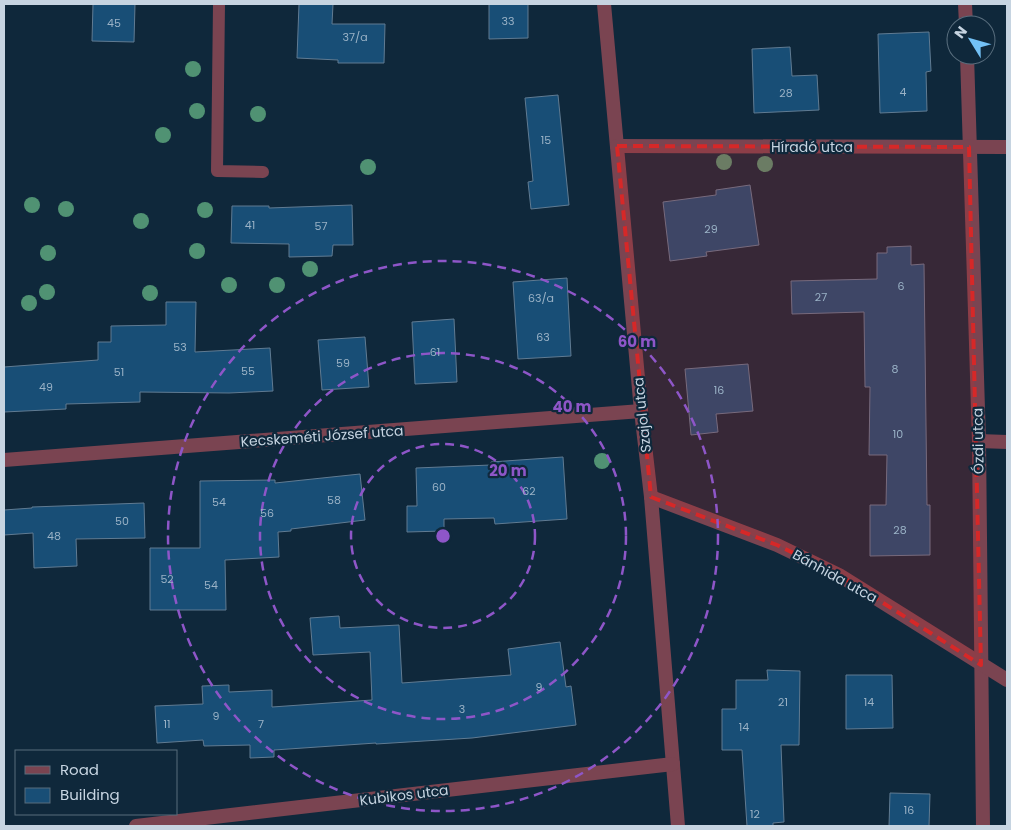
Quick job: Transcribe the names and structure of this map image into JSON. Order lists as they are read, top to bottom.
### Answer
{
  "streets": {
    "street": [
      "Híradó utca",
      "Szajol utca",
      "Kecskeméti József utca",
      "Ózdi utca",
      "Bánhida utca",
      "Kubikos utca"
    ]
  },
  "crossings": [
    ["Híradó utca", "Szajol utca"],
    ["Híradó utca", "Ózdi utca"],
    ["Szajol utca", "Kecskeméti József utca"],
    ["Szajol utca", "Bánhida utca"],
    ["Szajol utca", "Kubikos utca"],
    ["Ózdi utca", "Bánhida utca"]
  ],
  "house_numbers": [
    "33",
    "45",
    "37/a",
    "4",
    "28",
    "15",
    "41",
    "57",
    "29",
    "6",
    "27",
    "63/a",
    "63",
    "53",
    "61",
    "59",
    "8",
    "55",
    "51",
    "49",
    "16",
    "10",
    "60",
    "62",
    "58",
    "54",
    "56",
    "50",
    "28",
    "48",
    "52",
    "54",
    "9",
    "21",
    "14",
    "3",
    "9",
    "11",
    "7",
    "14",
    "16",
    "12"
  ],
  "legend": ["Road", "Building"],
  "north": "top left",
  "rings": ["60 m", "40 m", "20 m"]
}
